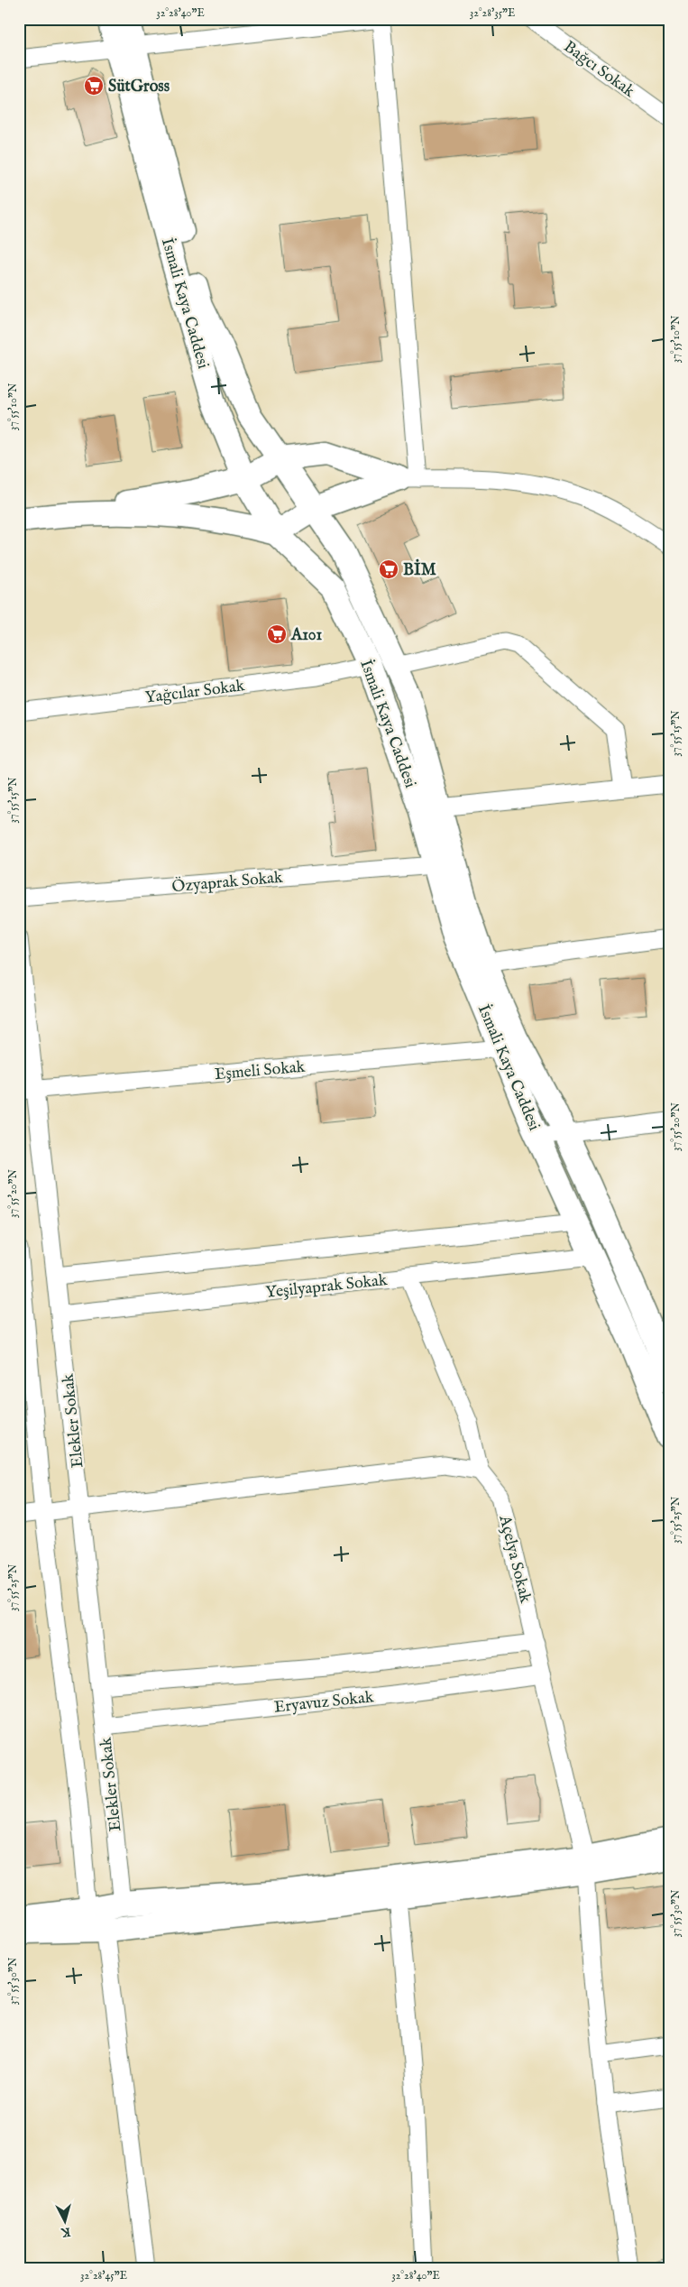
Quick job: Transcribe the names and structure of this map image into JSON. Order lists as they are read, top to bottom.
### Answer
{
  "streets": {
    "street": [
      "Bağcı Sokak",
      "İsmali Kaya Caddesi",
      "Yağcılar Sokak",
      "Özyaprak Sokak",
      "Eşmeli Sokak",
      "Yeşilyaprak Sokak",
      "Elekler Sokak",
      "Açelya Sokak",
      "Eryavuz Sokak"
    ]
  },
  "crossings": [
    ["İsmali Kaya Caddesi", "Yağcılar Sokak"],
    ["İsmali Kaya Caddesi", "Özyaprak Sokak"],
    ["İsmali Kaya Caddesi", "Eşmeli Sokak"],
    ["İsmali Kaya Caddesi", "Yeşilyaprak Sokak"],
    ["Eşmeli Sokak", "Elekler Sokak"],
    ["Yeşilyaprak Sokak", "Elekler Sokak"],
    ["Yeşilyaprak Sokak", "Açelya Sokak"],
    ["Elekler Sokak", "Eryavuz Sokak"],
    ["Açelya Sokak", "Eryavuz Sokak"]
  ],
  "places": {
    "supermarket": ["SütGross", "BİM", "A101"]
  },
  "north": "bottom",
  "coordinates": [
    "32°28'40\"E",
    "32°28'35\"E",
    "37°55'10\"N",
    "37°55'15\"N",
    "37°55'20\"N",
    "37°55'25\"N",
    "37°55'30\"N",
    "32°28'45\"E"
  ]
}
